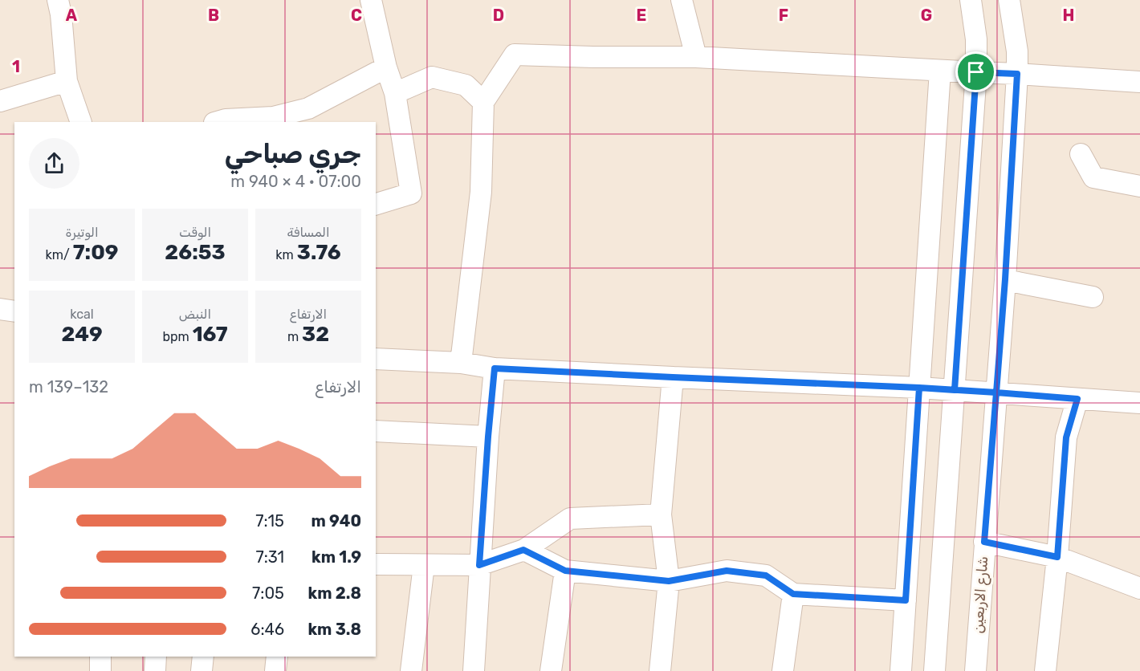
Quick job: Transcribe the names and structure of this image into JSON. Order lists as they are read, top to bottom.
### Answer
{
  "streets": {
    "street": ["شارع الاربعين"]
  },
  "page": {
    "heading": ["جري صباحي", "07:00 · 4 × 940 m"],
    "stats": [
      ["المسافة", "3.76 km"],
      ["الوقت", "26:53"],
      ["الوتيرة", "7:09 /km"],
      ["الارتفاع", "32 m"],
      ["النبض", "167 bpm"],
      ["kcal", "249"]
    ],
    "chart": ["الارتفاع", "132–139 m"],
    "list": [
      {
        "name": "940 m",
        "note": "7:15"
      },
      {
        "name": "1.9 km",
        "note": "7:31"
      },
      {
        "name": "2.8 km",
        "note": "7:05"
      },
      {
        "name": "3.8 km",
        "note": "6:46"
      }
    ]
  },
  "grid": {
    "columns": [
      "A",
      "B",
      "C",
      "D",
      "E",
      "F",
      "G",
      "H"
    ],
    "rows": ["1"]
  }
}
